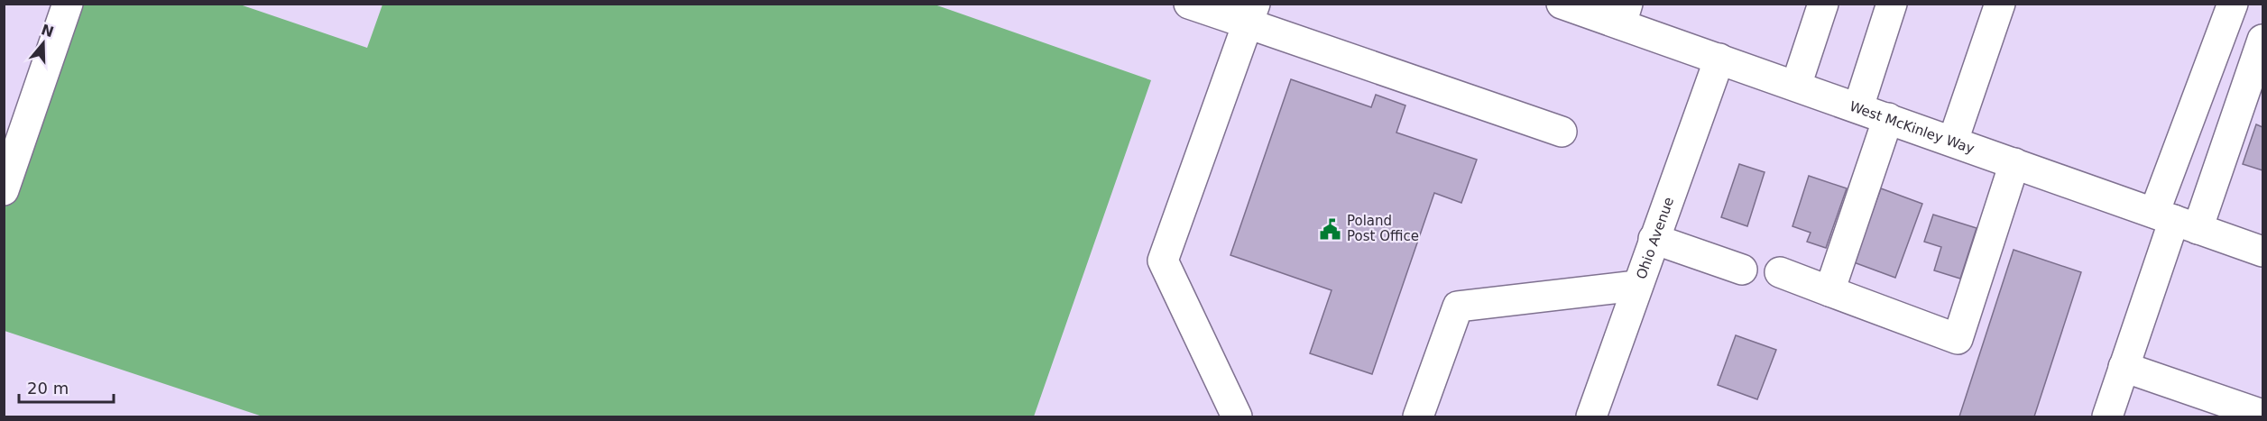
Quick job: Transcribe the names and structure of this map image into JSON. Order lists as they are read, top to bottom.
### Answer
{
  "streets": {
    "main road": ["West McKinley Way", "Ohio Avenue"]
  },
  "crossings": [
    ["West McKinley Way", "Ohio Avenue"]
  ],
  "places": {
    "public building": ["Poland Post Office"]
  },
  "scale_bar": "20 m",
  "north": "top"
}
